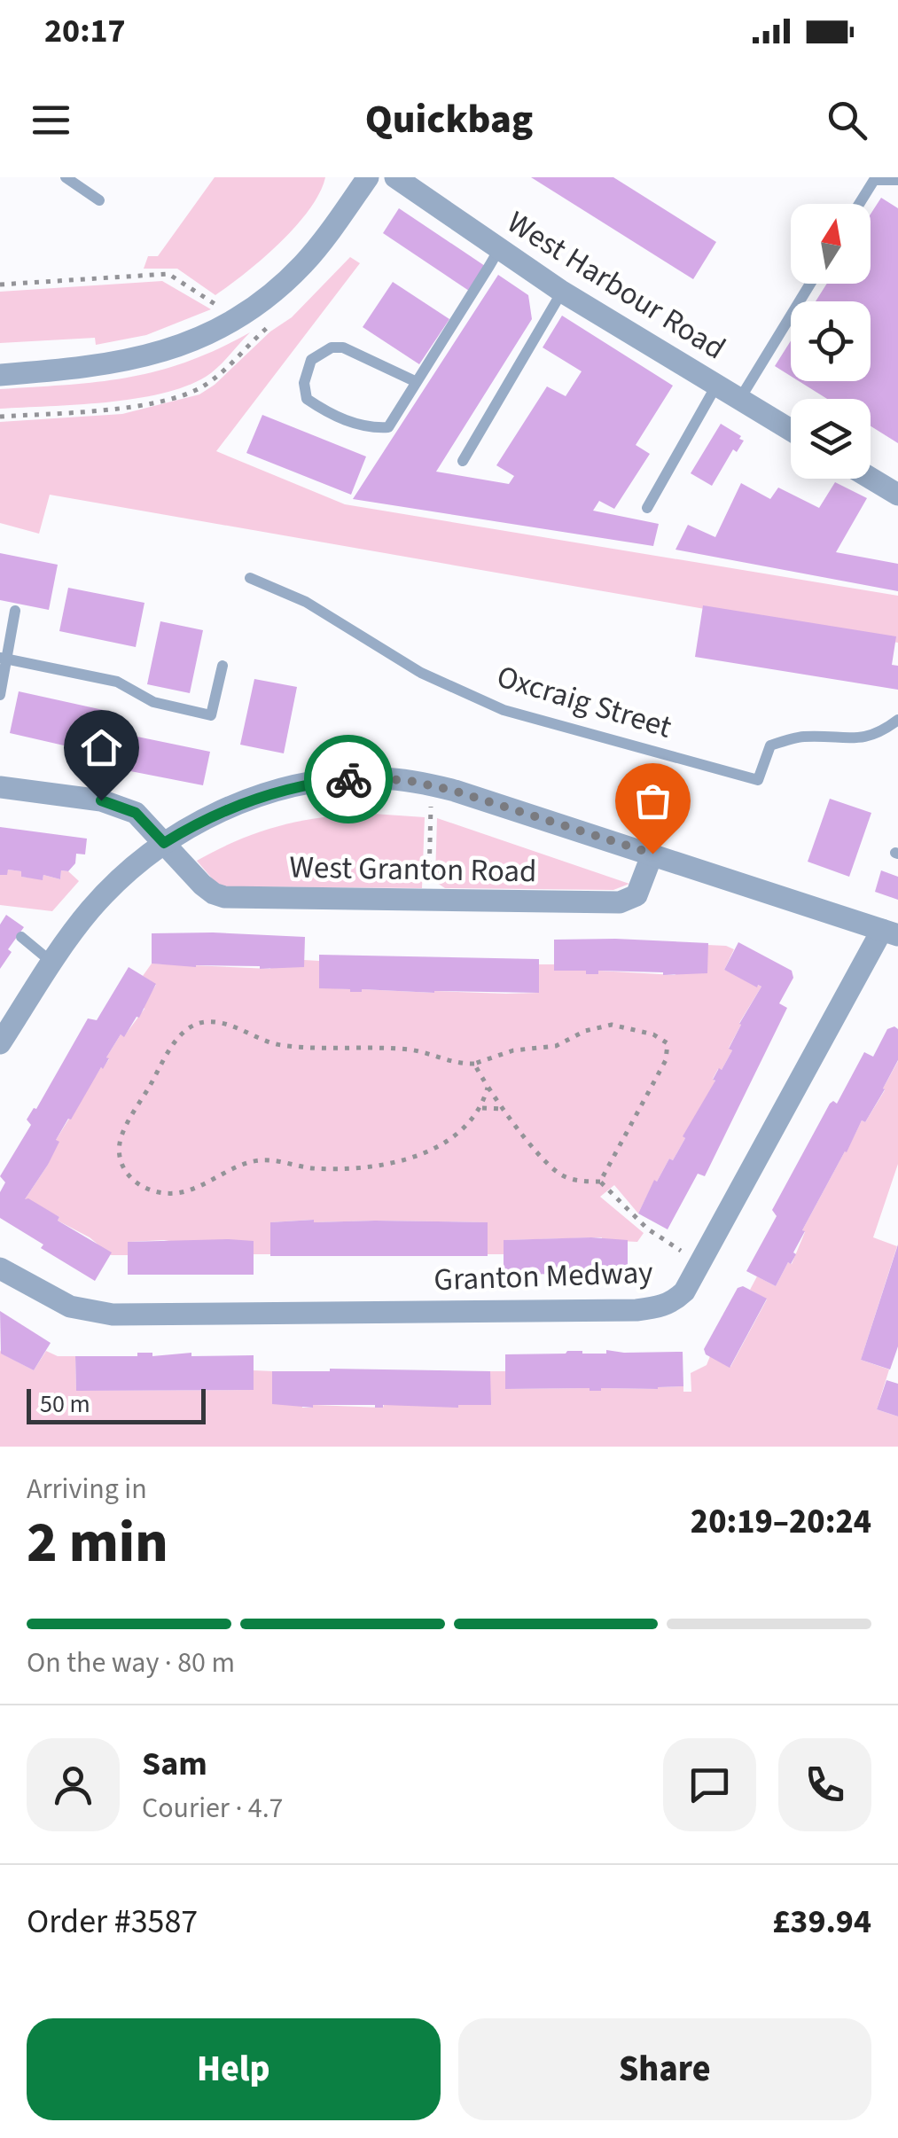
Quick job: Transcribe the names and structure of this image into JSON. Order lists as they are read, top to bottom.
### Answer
{
  "streets": {
    "street": ["West Harbour Road", "West Granton Road", "Granton Medway"],
    "lane": ["Oxcraig Street"]
  },
  "crossings": [
    ["West Granton Road", "Granton Medway"]
  ],
  "scale_bar": "50 m",
  "north": "top",
  "page": {
    "status": "20:17",
    "header": "Quickbag",
    "scale": "50 m",
    "heading": ["2 min", "Arriving in", "20:19–20:24"],
    "panel": [
      "Sam",
      "Courier · 4.7",
      "Order #3587",
      "£39.94"
    ],
    "bar": "On the way · 80 m",
    "buttons": ["Help", "Share"]
  }
}
